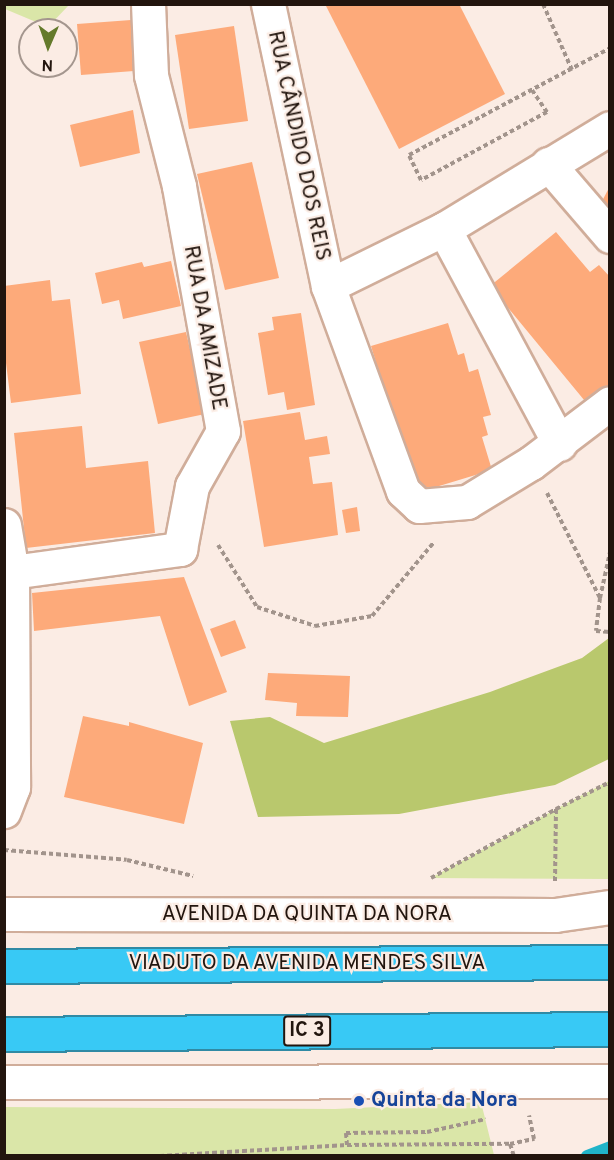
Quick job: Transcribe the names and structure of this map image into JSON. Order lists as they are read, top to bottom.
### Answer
{
  "streets": {
    "highway": ["VIADUTO DA AVENIDA MENDES SILVA", "IC 3"],
    "street": ["RUA CÂNDIDO DOS REIS", "RUA DA AMIZADE", "AVENIDA DA QUINTA DA NORA"]
  },
  "places": ["Quinta da Nora"],
  "north": "bottom"
}
